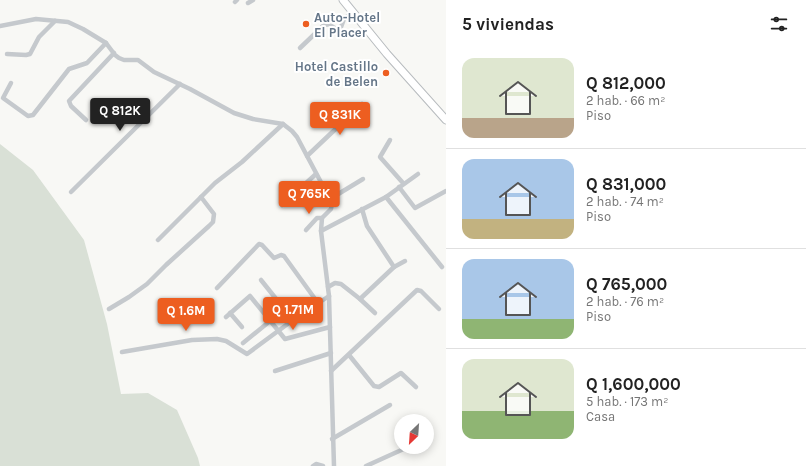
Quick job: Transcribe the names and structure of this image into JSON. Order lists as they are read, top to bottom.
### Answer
{
  "places": ["Auto-Hotel El Placer", "Hotel Castillo de Belen"],
  "north": "bottom left",
  "page": {
    "heading": "5 viviendas",
    "list": [
      {
        "name": "Q 812,000",
        "note": "2 hab. · 66 m² · Piso"
      },
      {
        "name": "Q 831,000",
        "note": "2 hab. · 74 m² · Piso"
      },
      {
        "name": "Q 765,000",
        "note": "2 hab. · 76 m² · Piso"
      },
      {
        "name": "Q 1,600,000",
        "note": "5 hab. · 173 m² · Casa"
      }
    ],
    "price": [
      "Q 812K",
      "Q 831K",
      "Q 765K",
      "Q 1.71M",
      "Q 1.6M"
    ]
  }
}
